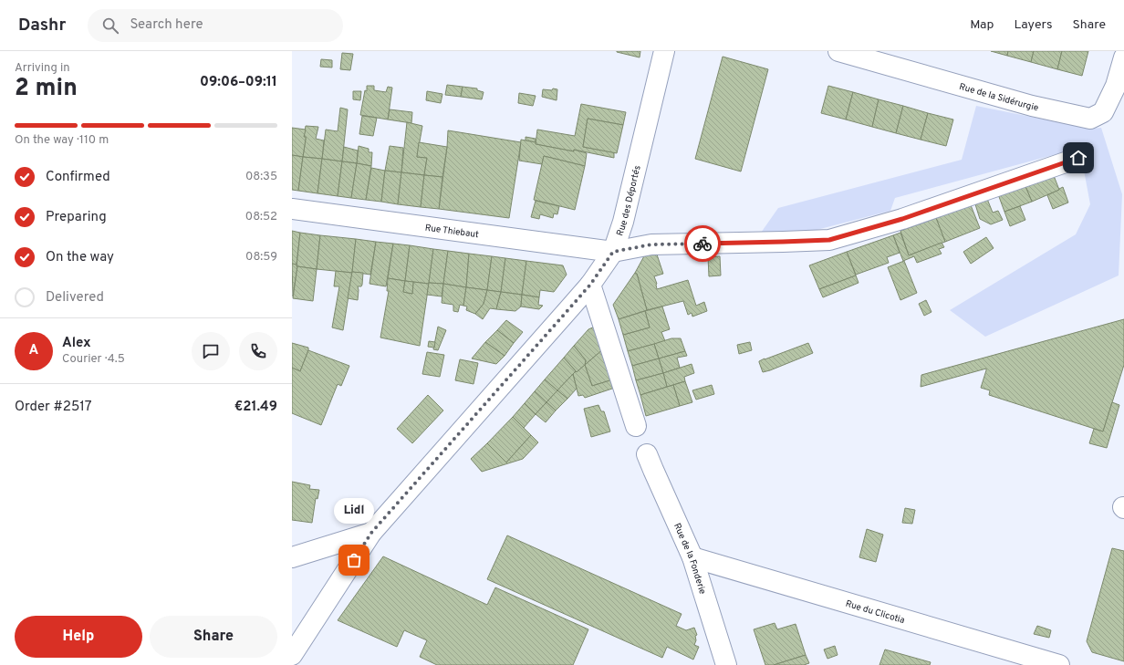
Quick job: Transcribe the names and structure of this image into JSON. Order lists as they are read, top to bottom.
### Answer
{
  "streets": {
    "street": [
      "Rue de la Sidérurgie",
      "Rue des Déportés",
      "Rue Thiebaut",
      "Rue de la Fonderie",
      "Rue du Clicotia"
    ]
  },
  "crossings": [
    ["Rue des Déportés", "Rue Thiebaut"],
    ["Rue de la Fonderie", "Rue du Clicotia"]
  ],
  "places": ["Lidl"],
  "page": {
    "header": "Dashr",
    "search": "Search here",
    "nav": ["Map", "Layers", "Share"],
    "heading": ["2 min", "Arriving in", "09:06–09:11"],
    "panel": [
      "Alex",
      "Courier · 4.5",
      "Order #2517",
      "€21.49"
    ],
    "bar": "On the way · 110 m",
    "list": [
      ["Confirmed", "08:35"],
      ["Preparing", "08:52"],
      ["On the way", "08:59"],
      "Delivered"
    ],
    "round": "A",
    "bubble": "Lidl",
    "buttons": ["Help", "Share"]
  }
}
